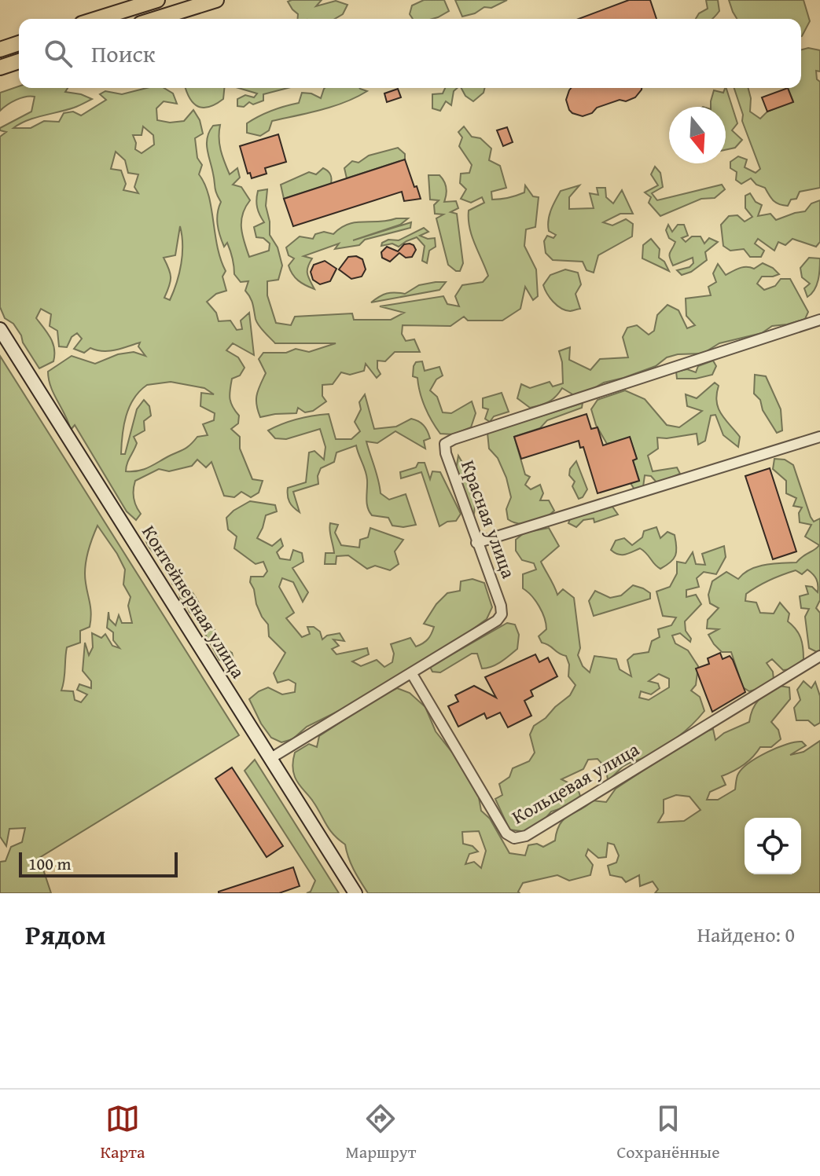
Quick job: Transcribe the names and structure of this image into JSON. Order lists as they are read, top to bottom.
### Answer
{
  "streets": {
    "street": ["Красная улица", "Контейнерная улица", "Кольцевая улица"]
  },
  "crossings": [
    ["Красная улица", "Контейнерная улица"],
    ["Красная улица", "Кольцевая улица"]
  ],
  "scale_bar": "100 m",
  "north": "bottom",
  "page": {
    "search": "Поиск",
    "scale": "100 m",
    "heading": ["Рядом", "Найдено: 0"],
    "nav": ["Карта", "Маршрут", "Сохранённые"]
  }
}
